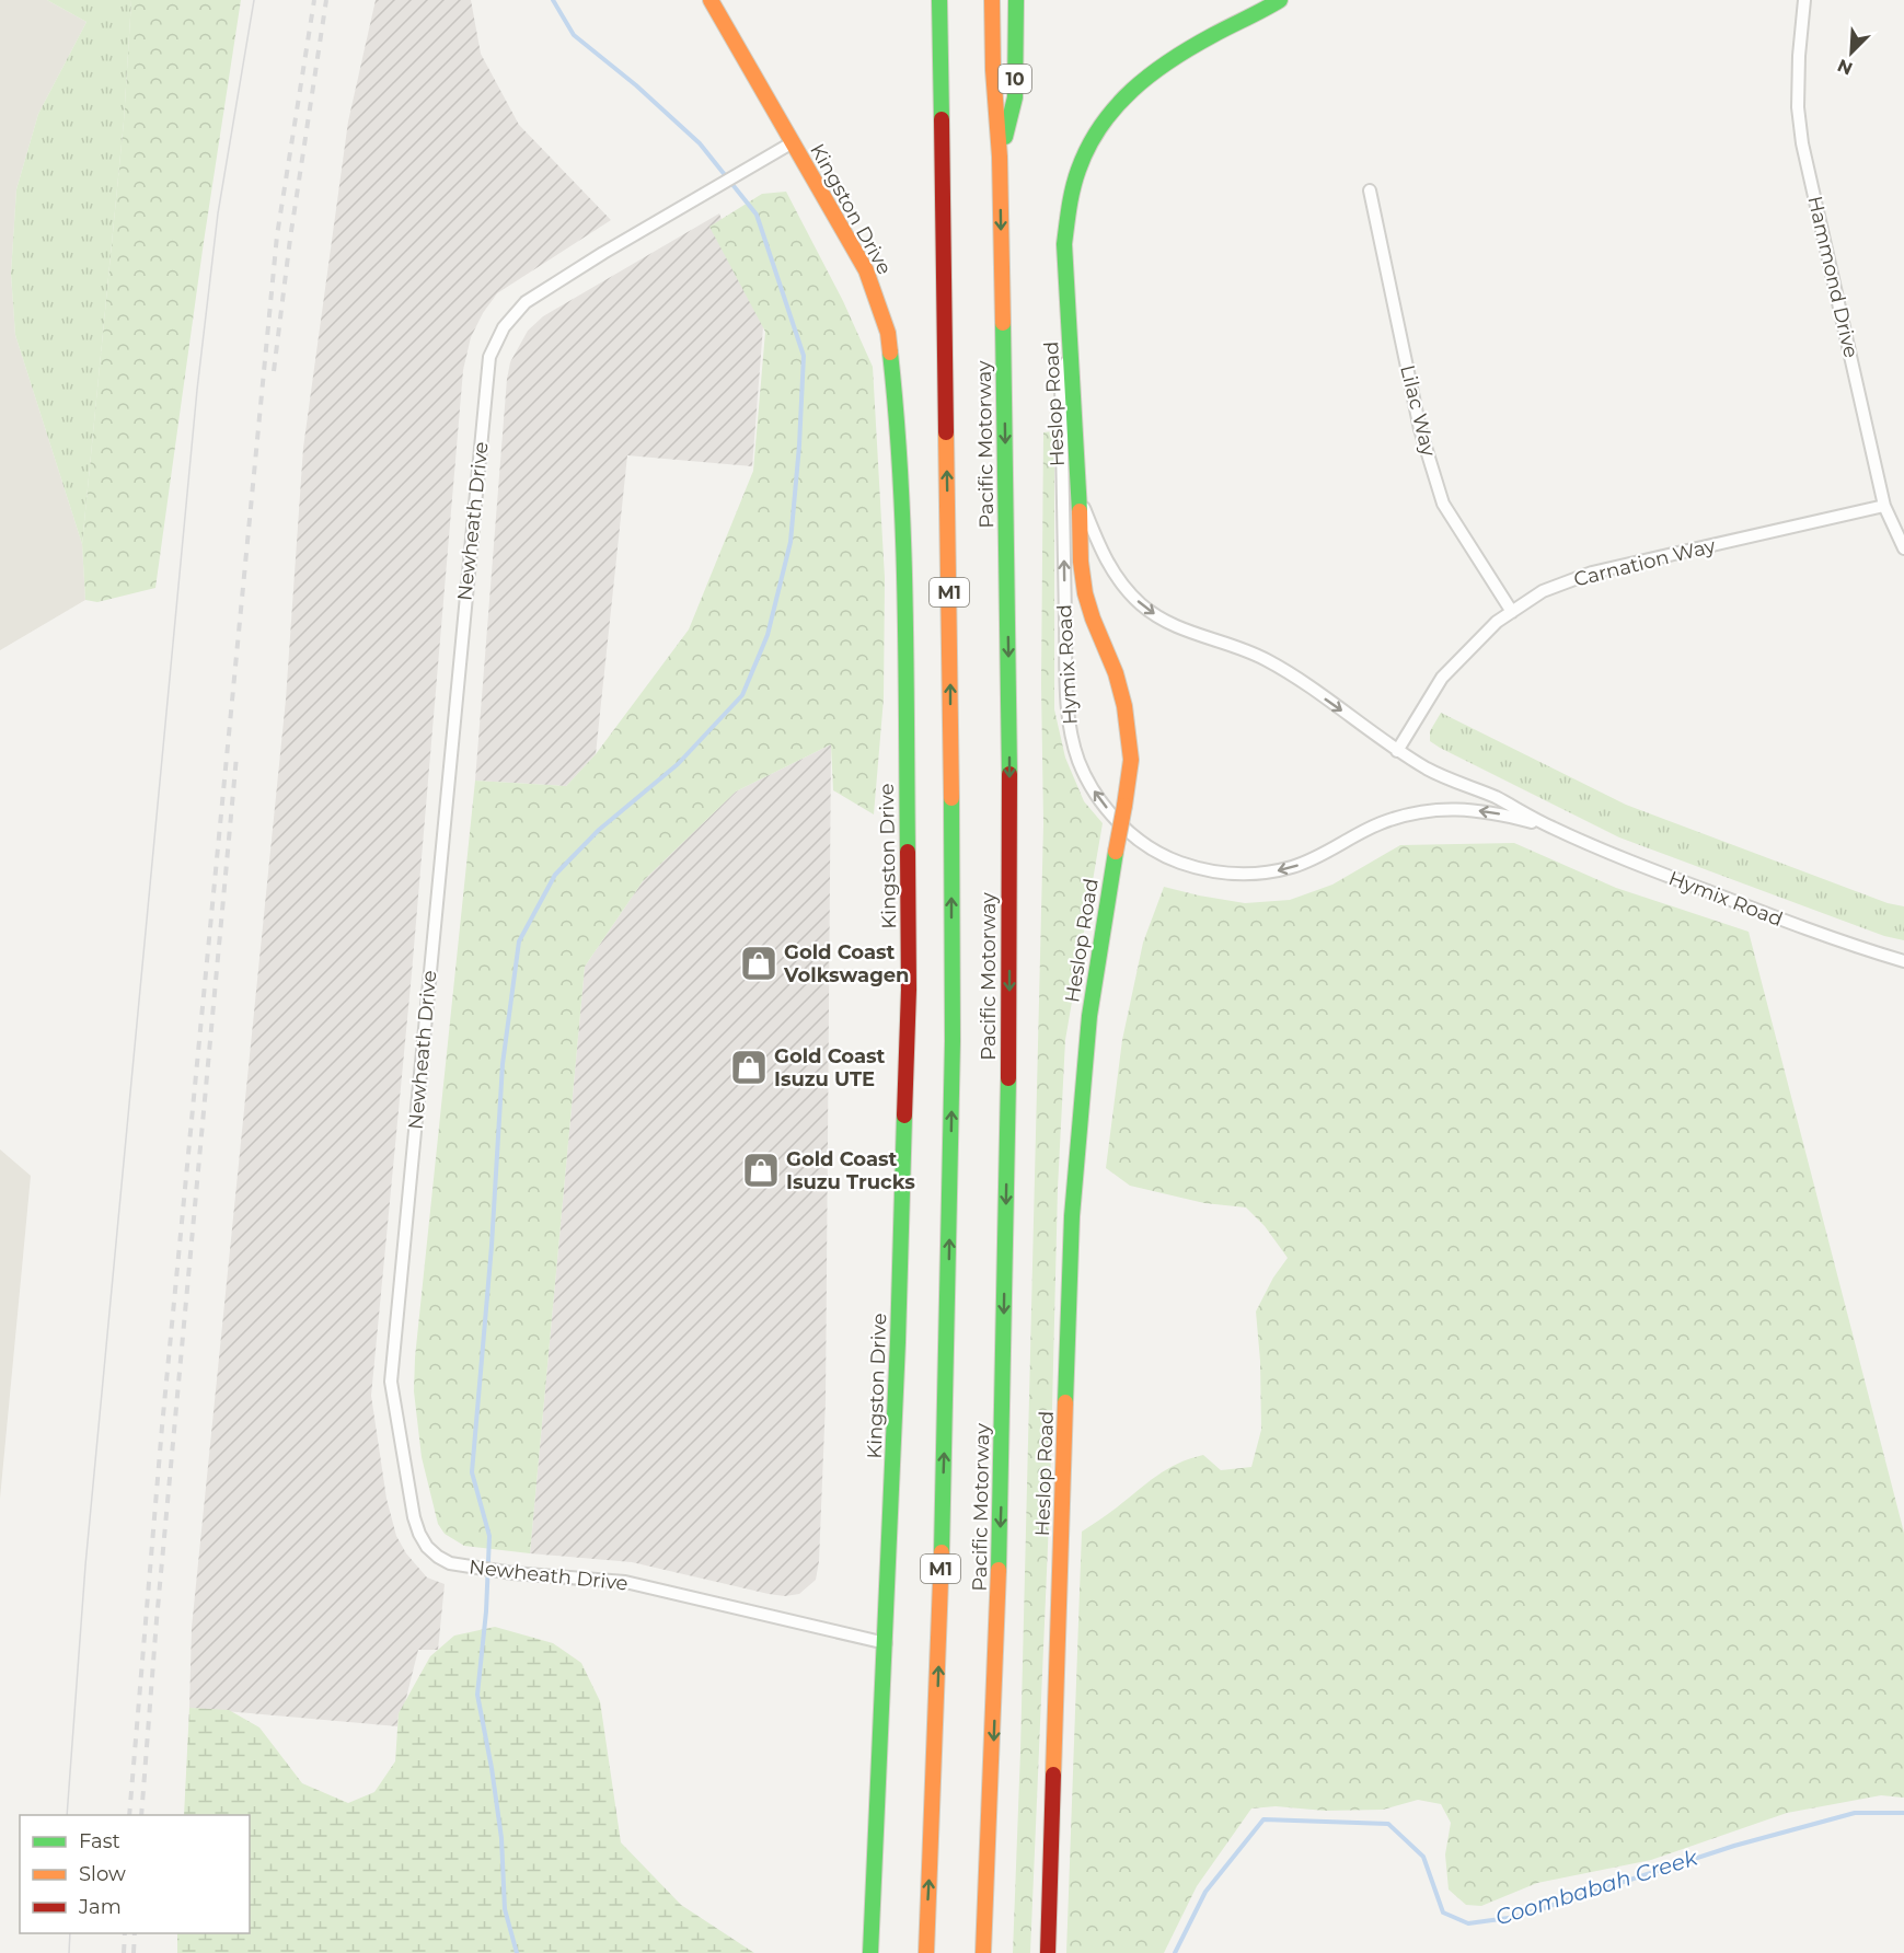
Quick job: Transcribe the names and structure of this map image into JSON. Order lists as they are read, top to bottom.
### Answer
{
  "streets": {
    "main road": [
      "10",
      "Kingston Drive",
      "Heslop Road",
      "Pacific Motorway",
      "M1"
    ],
    "street": [
      "Hammond Drive",
      "Lilac Way",
      "Newheath Drive",
      "Carnation Way",
      "Hymix Road"
    ]
  },
  "crossings": [
    ["10", "Pacific Motorway"],
    ["Kingston Drive", "Newheath Drive"],
    ["Hammond Drive", "Carnation Way"],
    ["Heslop Road", "Hymix Road"],
    ["Lilac Way", "Carnation Way"],
    ["Carnation Way", "Hymix Road"]
  ],
  "water": ["Coombabah Creek"],
  "places": {
    "shop": ["Gold Coast Volkswagen", "Gold Coast Isuzu UTE", "Gold Coast Isuzu Trucks"]
  },
  "legend": ["Fast", "Slow", "Jam"],
  "north": "bottom left"
}
